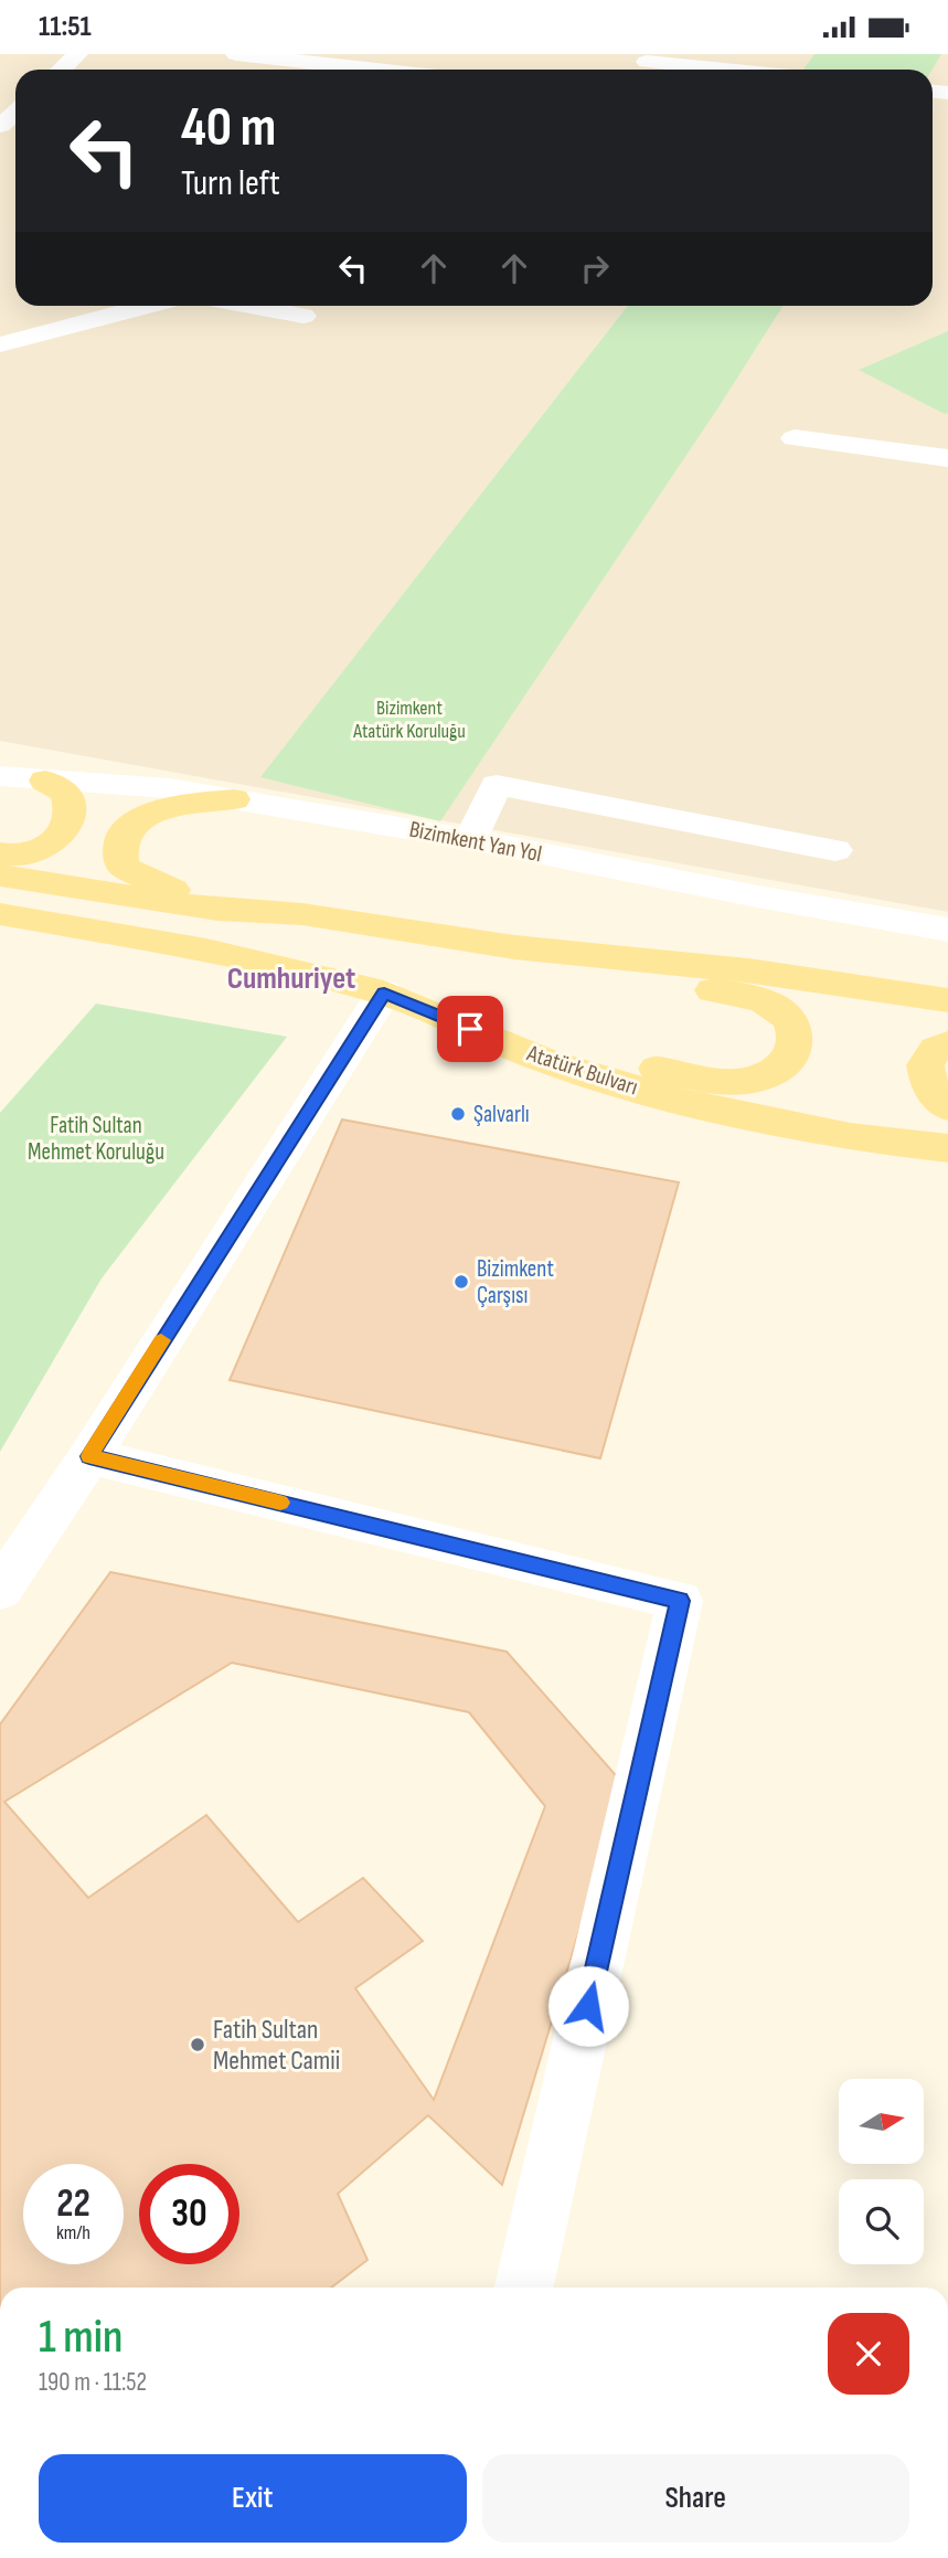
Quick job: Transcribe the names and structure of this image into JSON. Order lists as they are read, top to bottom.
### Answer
{
  "streets": {
    "main road": ["Atatürk Bulvarı"],
    "street": ["Bizimkent Yan Yol"]
  },
  "districts": ["Cumhuriyet"],
  "parks": ["Bizimkent Atatürk Koruluğu", "Fatih Sultan Mehmet Koruluğu"],
  "places": ["Şalvarlı", "Bizimkent Çarşısı", "Fatih Sultan Mehmet Camii"],
  "north": "right",
  "page": {
    "status": "11:51",
    "turn": ["40 m", "Turn left"],
    "speed": "22 km/h",
    "limit": "30",
    "heading": ["1 min", "190 m · 11:52"],
    "buttons": ["Exit", "Share"]
  }
}
